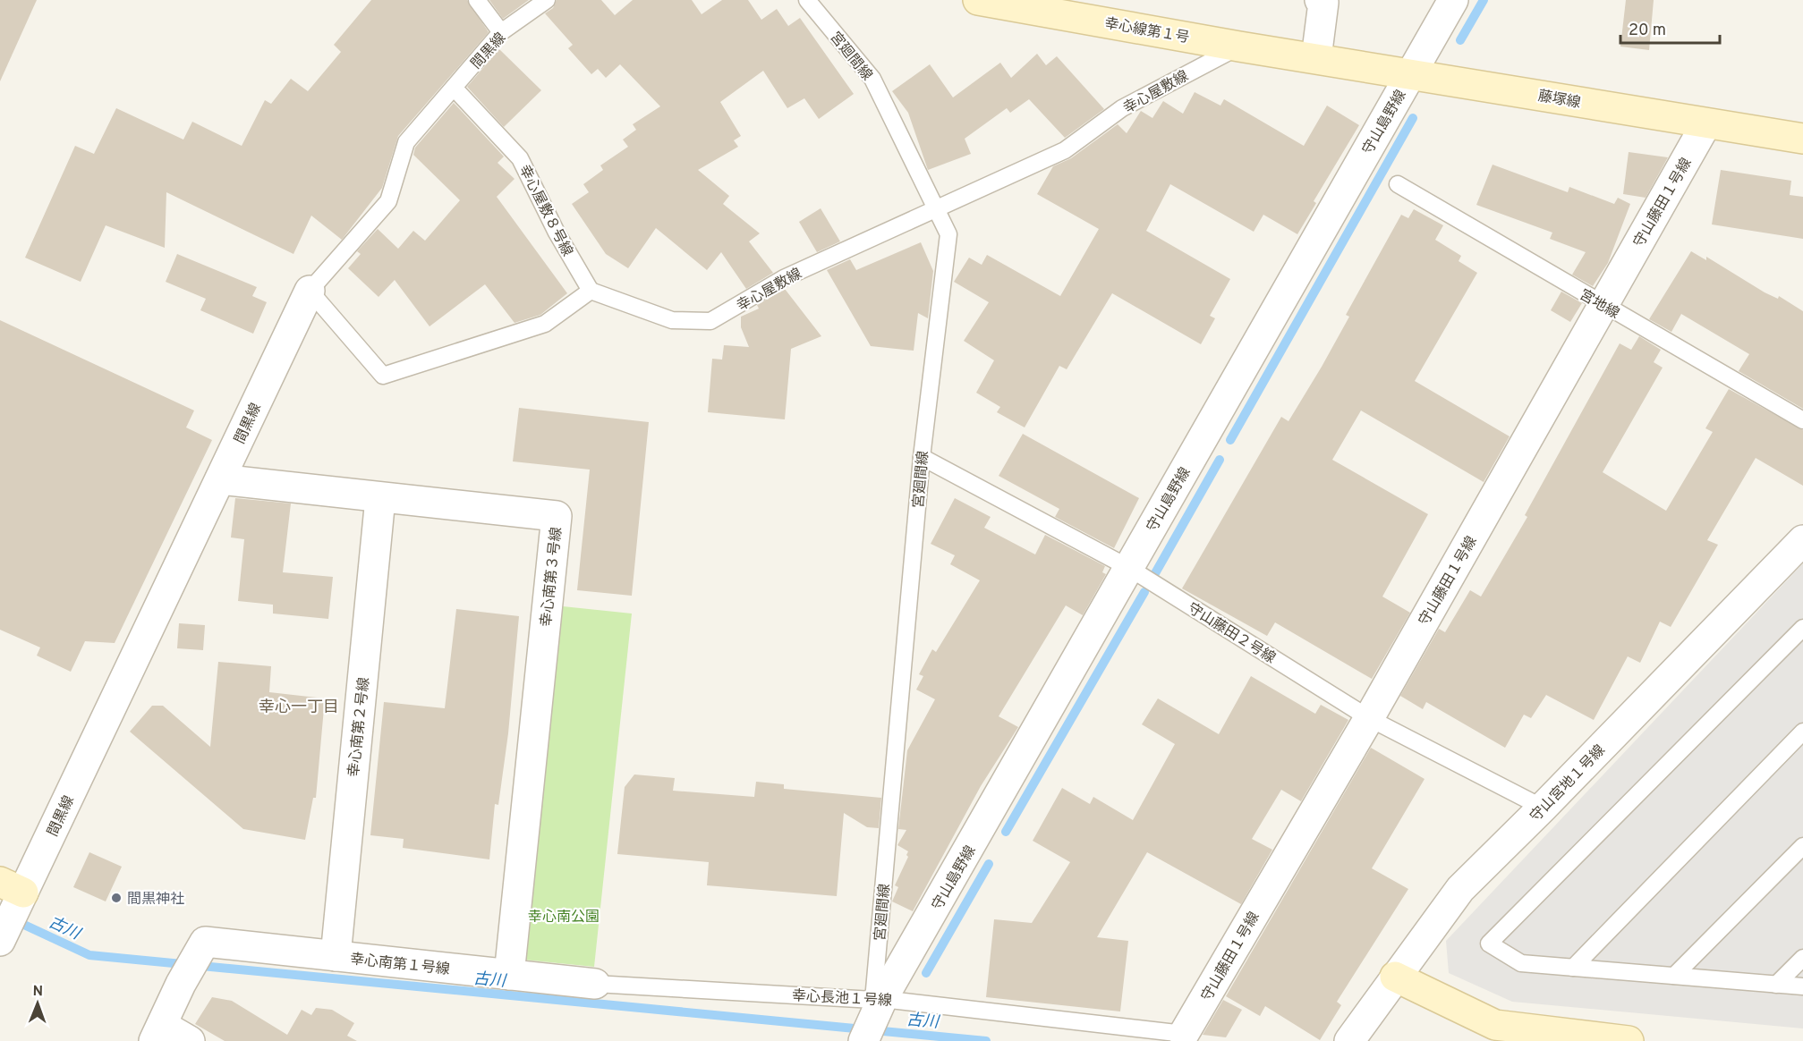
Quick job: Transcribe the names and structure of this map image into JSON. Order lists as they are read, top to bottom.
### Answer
{
  "streets": {
    "street": [
      "幸心線第１号",
      "間黒線",
      "藤塚線",
      "守山島野線",
      "守山藤田１号線",
      "幸心南第３号線",
      "幸心南第２号線",
      "守山宮地１号線",
      "幸心南第１号線"
    ],
    "lane": [
      "宮廻間線",
      "幸心屋敷線",
      "幸心屋敷８号線",
      "宮地線",
      "守山藤田２号線",
      "幸心長池１号線"
    ]
  },
  "crossings": [
    ["幸心線第１号", "幸心屋敷線"],
    ["幸心線第１号", "藤塚線"],
    ["間黒線", "幸心屋敷８号線"],
    ["間黒線", "幸心南第３号線"],
    ["宮廻間線", "幸心屋敷線"],
    ["宮廻間線", "守山島野線"],
    ["宮廻間線", "守山藤田２号線"],
    ["宮廻間線", "幸心長池１号線"],
    ["幸心屋敷線", "幸心屋敷８号線"],
    ["藤塚線", "守山島野線"],
    ["藤塚線", "守山藤田１号線"],
    ["守山島野線", "守山藤田２号線"],
    ["守山島野線", "幸心長池１号線"],
    ["守山藤田１号線", "宮地線"],
    ["守山藤田１号線", "守山藤田２号線"],
    ["守山藤田１号線", "幸心長池１号線"],
    ["幸心南第３号線", "幸心南第２号線"],
    ["幸心南第３号線", "幸心南第１号線"],
    ["守山藤田２号線", "守山宮地１号線"],
    ["幸心南第２号線", "幸心南第１号線"],
    ["幸心南第１号線", "幸心長池１号線"]
  ],
  "districts": ["幸心一丁目"],
  "water": ["古川"],
  "parks": ["幸心南公園"],
  "places": ["間黒神社"],
  "scale_bar": "20 m",
  "north": "top"
}
